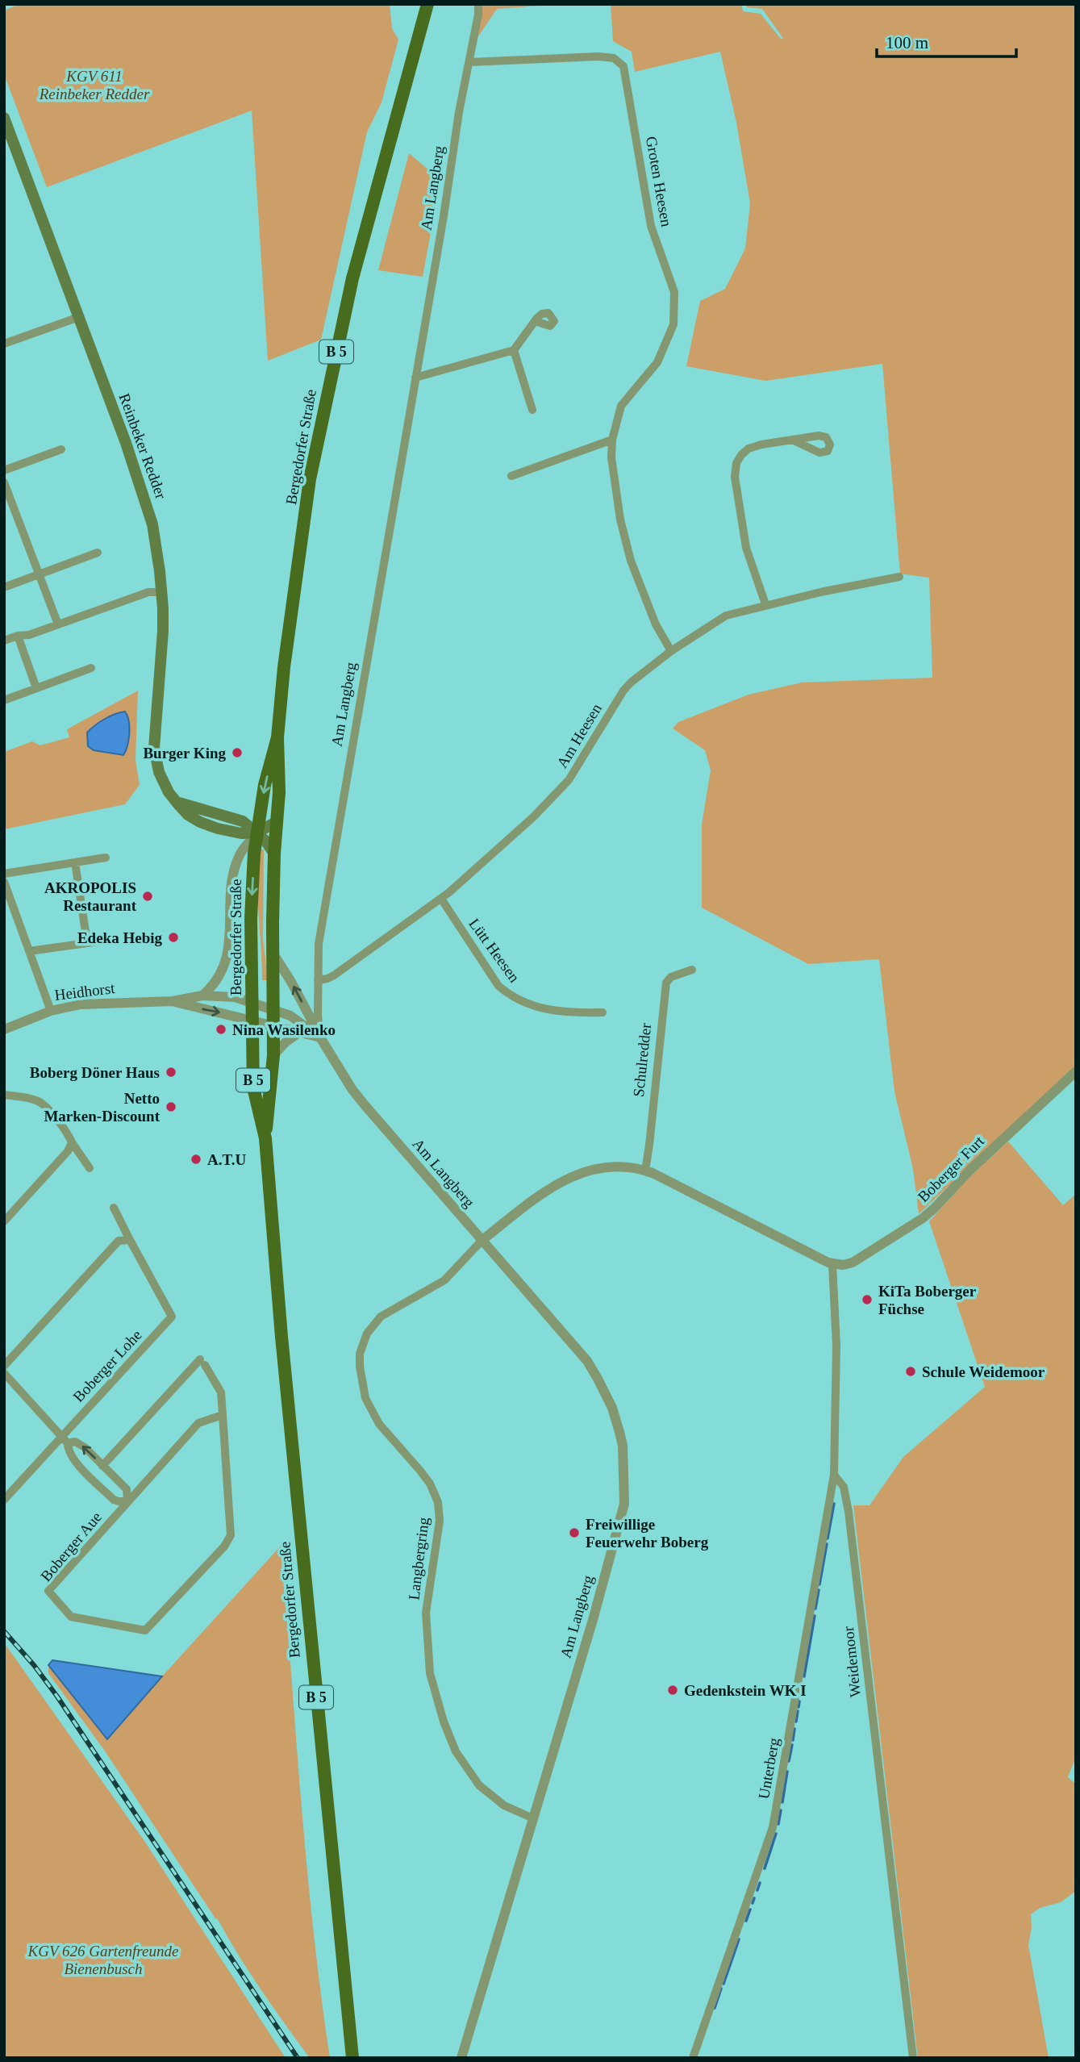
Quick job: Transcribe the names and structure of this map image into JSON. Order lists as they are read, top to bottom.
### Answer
{
  "streets": {
    "main road": ["B 5", "Reinbeker Redder", "Bergedorfer Straße"],
    "street": [
      "Groten Heesen",
      "Am Langberg",
      "Am Heesen",
      "Lütt Heesen",
      "Heidhorst",
      "Schulredder",
      "Boberger Furt",
      "Boberger Lohe",
      "Boberger Aue",
      "Langbergring",
      "Weidemoor",
      "Unterberg"
    ]
  },
  "crossings": [
    ["Groten Heesen", "Am Langberg"],
    ["Groten Heesen", "Am Heesen"],
    ["Am Langberg", "Bergedorfer Straße"],
    ["Am Langberg", "Am Heesen"],
    ["Am Langberg", "Heidhorst"],
    ["Am Langberg", "Langbergring"],
    ["Reinbeker Redder", "Bergedorfer Straße"],
    ["Bergedorfer Straße", "Heidhorst"],
    ["Am Heesen", "Lütt Heesen"],
    ["Boberger Furt", "Weidemoor"],
    ["Weidemoor", "Unterberg"]
  ],
  "parks": ["KGV 611 Reinbeker Redder", "KGV 626 Gartenfreunde Bienenbusch"],
  "places": [
    "Burger King",
    "AKROPOLIS Restaurant",
    "Edeka Hebig",
    "Nina Wasilenko",
    "Boberg Döner Haus",
    "Netto Marken-Discount",
    "A.T.U",
    "KiTa Boberger Füchse",
    "Schule Weidemoor",
    "Freiwillige Feuerwehr Boberg",
    "Gedenkstein WK I"
  ],
  "scale_bar": "100 m"
}
